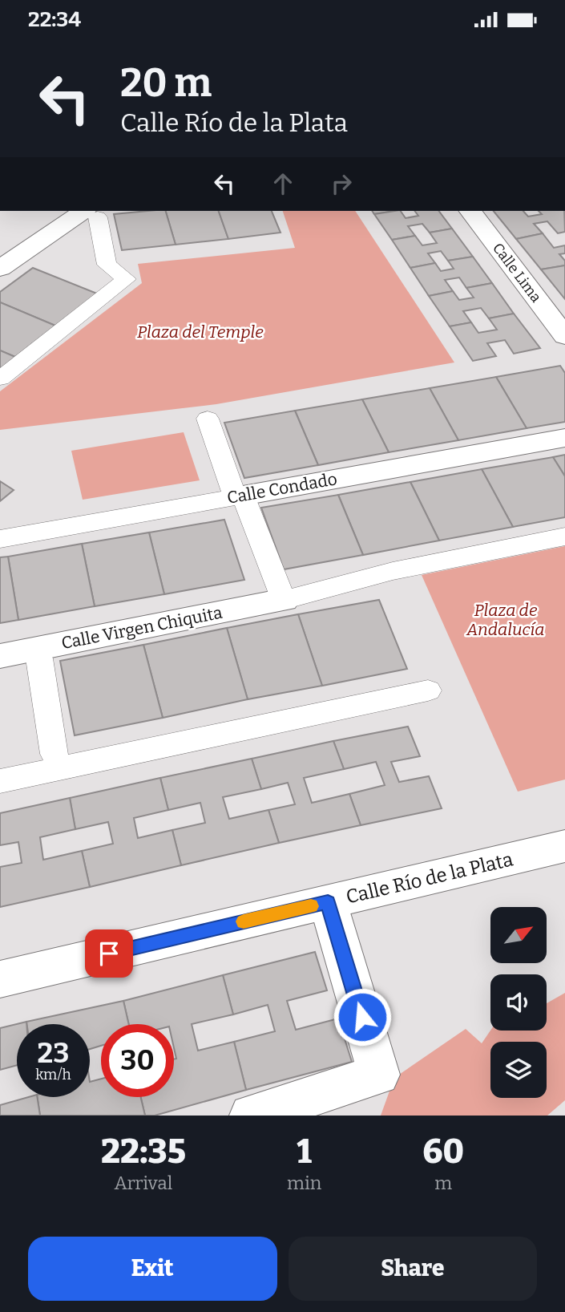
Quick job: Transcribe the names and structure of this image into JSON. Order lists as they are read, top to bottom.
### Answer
{
  "streets": {
    "street": [
      "Calle Lima",
      "Calle Condado",
      "Calle Virgen Chiquita",
      "Calle Río de la Plata"
    ]
  },
  "parks": ["Plaza del Temple", "Plaza de Andalucía"],
  "north": "top right",
  "page": {
    "status": "22:34",
    "turn": ["20 m", "Calle Río de la Plata"],
    "speed": "23 km/h",
    "limit": "30",
    "eta": [
      "22:35",
      "Arrival",
      "1",
      "min",
      "60",
      "m"
    ],
    "buttons": ["Exit", "Share"]
  }
}
